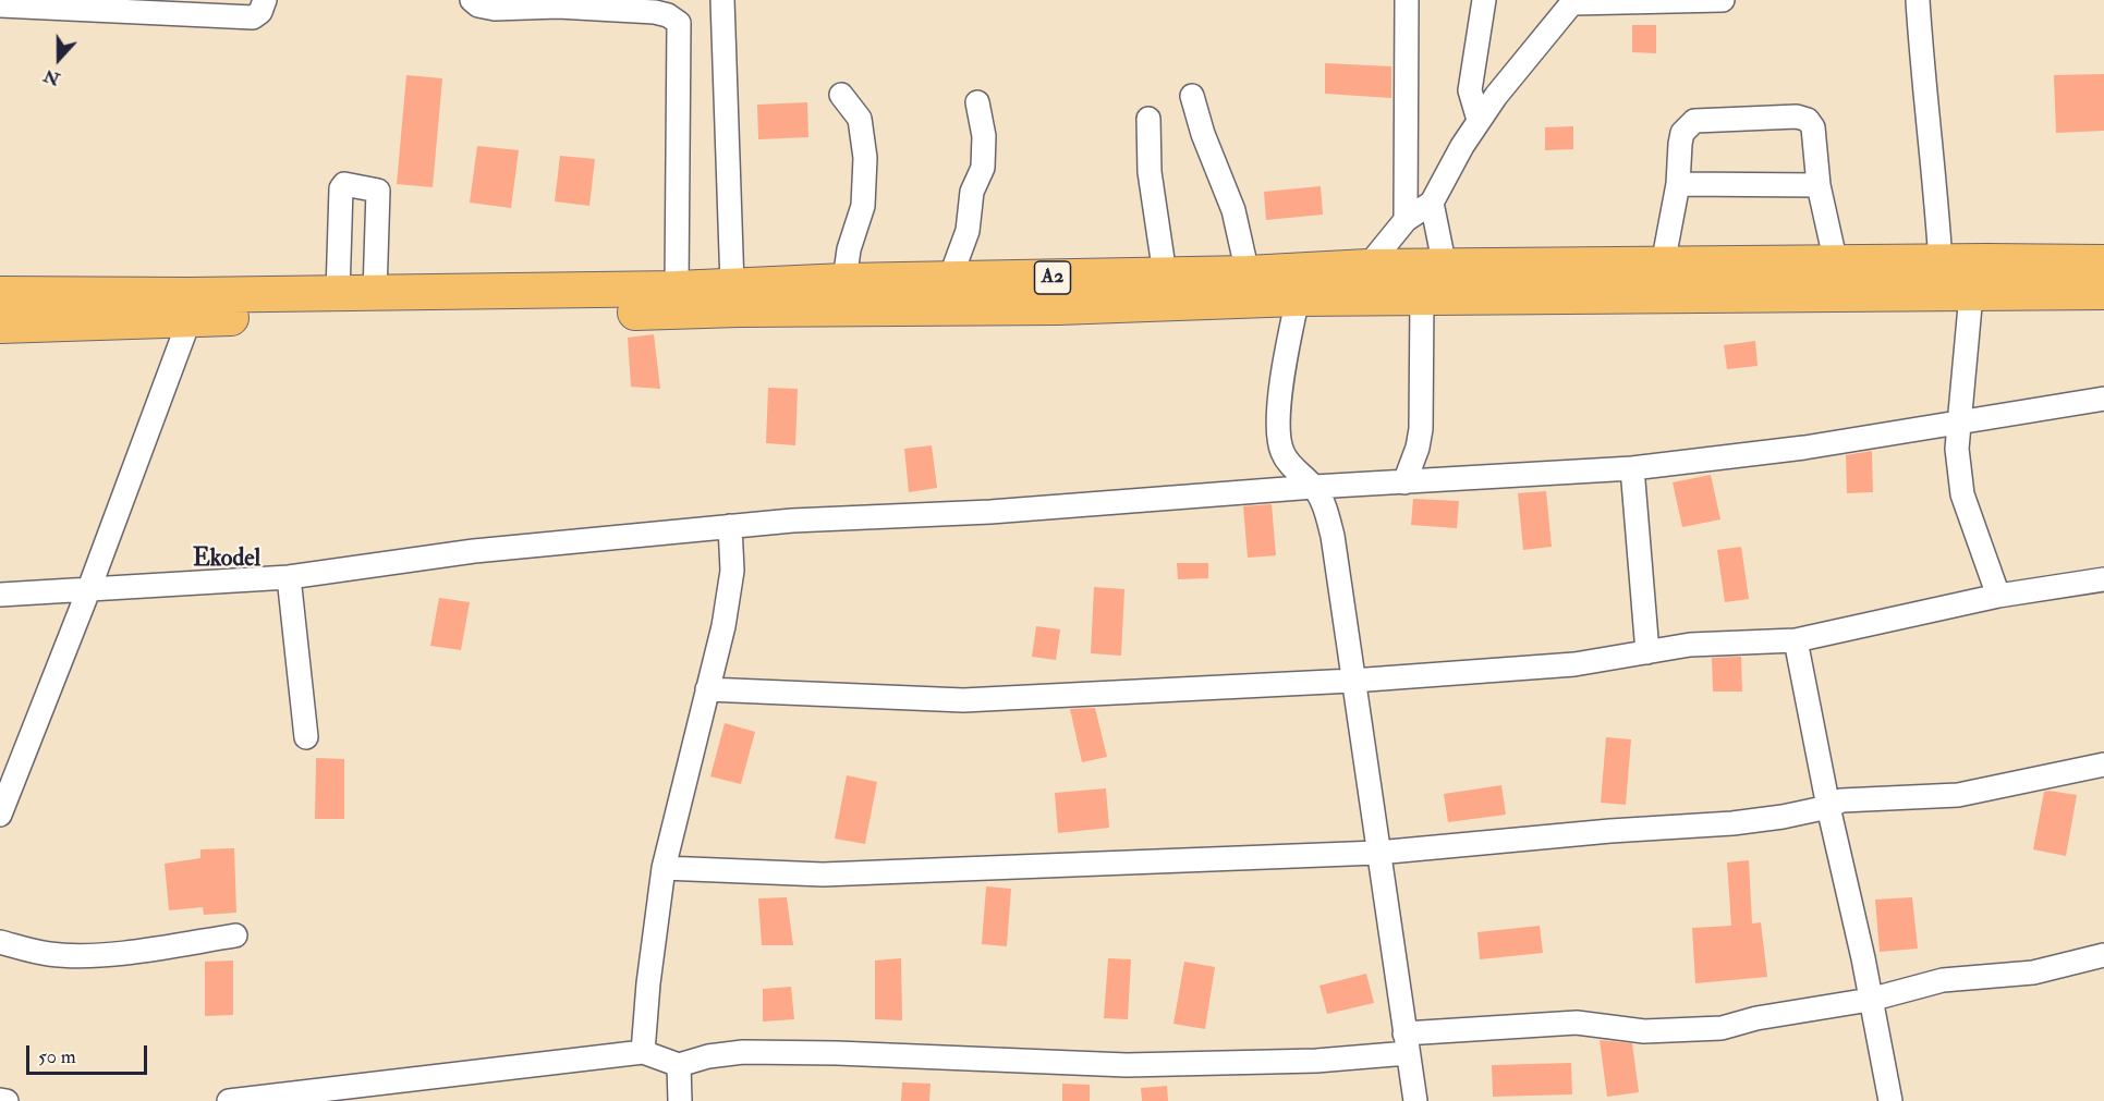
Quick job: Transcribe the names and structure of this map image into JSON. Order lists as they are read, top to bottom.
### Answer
{
  "streets": {
    "highway": ["A2"]
  },
  "districts": ["Ekodel"],
  "scale_bar": "50 m",
  "north": "bottom"
}
